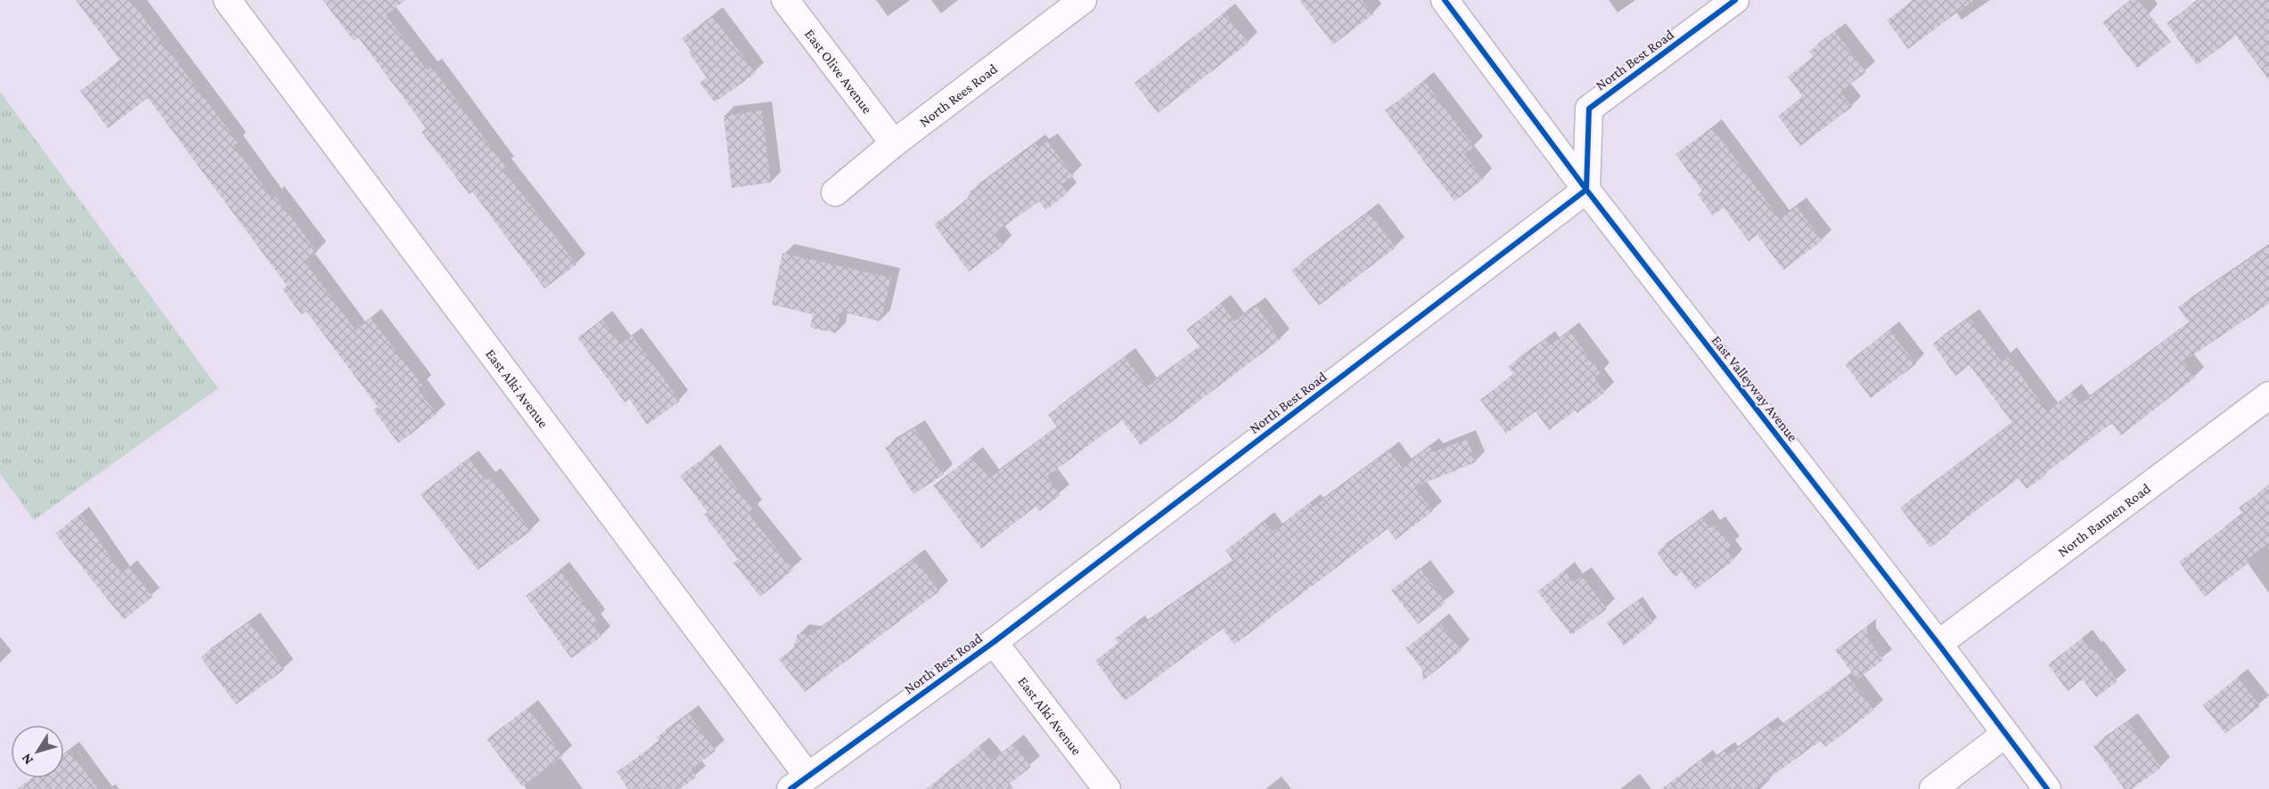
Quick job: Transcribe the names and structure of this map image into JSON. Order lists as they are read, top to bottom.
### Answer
{
  "streets": {
    "street": [
      "North Best Road",
      "East Olive Avenue",
      "North Rees Road",
      "East Alki Avenue",
      "East Valleyway Avenue",
      "North Bannen Road"
    ]
  },
  "crossings": [
    ["North Best Road", "East Alki Avenue"],
    ["North Best Road", "East Valleyway Avenue"],
    ["East Olive Avenue", "North Rees Road"],
    ["East Valleyway Avenue", "North Bannen Road"]
  ],
  "north": "bottom left"
}
